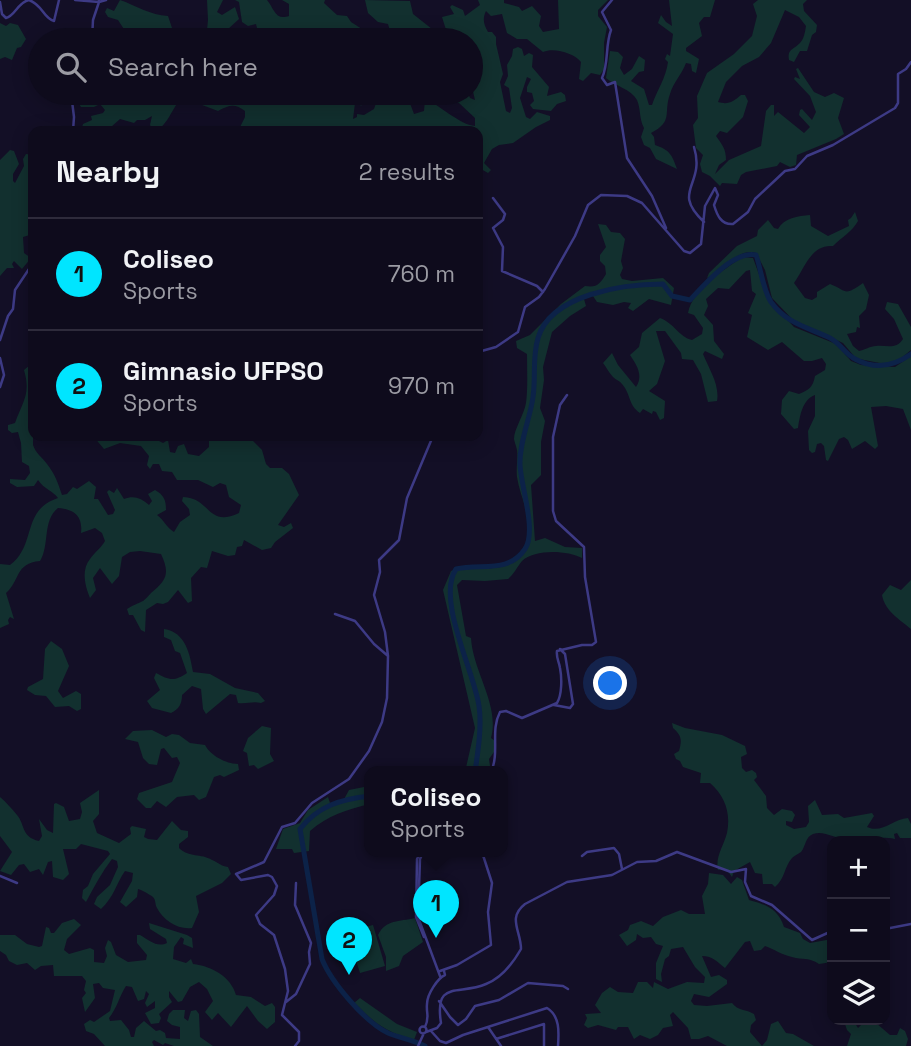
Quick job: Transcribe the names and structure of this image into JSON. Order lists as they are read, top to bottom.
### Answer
{
  "page": {
    "search": "Search here",
    "heading": ["Nearby", "2 results"],
    "list": [
      {
        "mark": "1",
        "name": "Coliseo",
        "note": "Sports",
        "value": "760 m"
      },
      {
        "mark": "2",
        "name": "Gimnasio UFPSO",
        "note": "Sports",
        "value": "970 m"
      }
    ],
    "popup": ["Coliseo", "Sports"],
    "map_buttons": ["+", "−"],
    "pins": ["1", "2"]
  }
}
